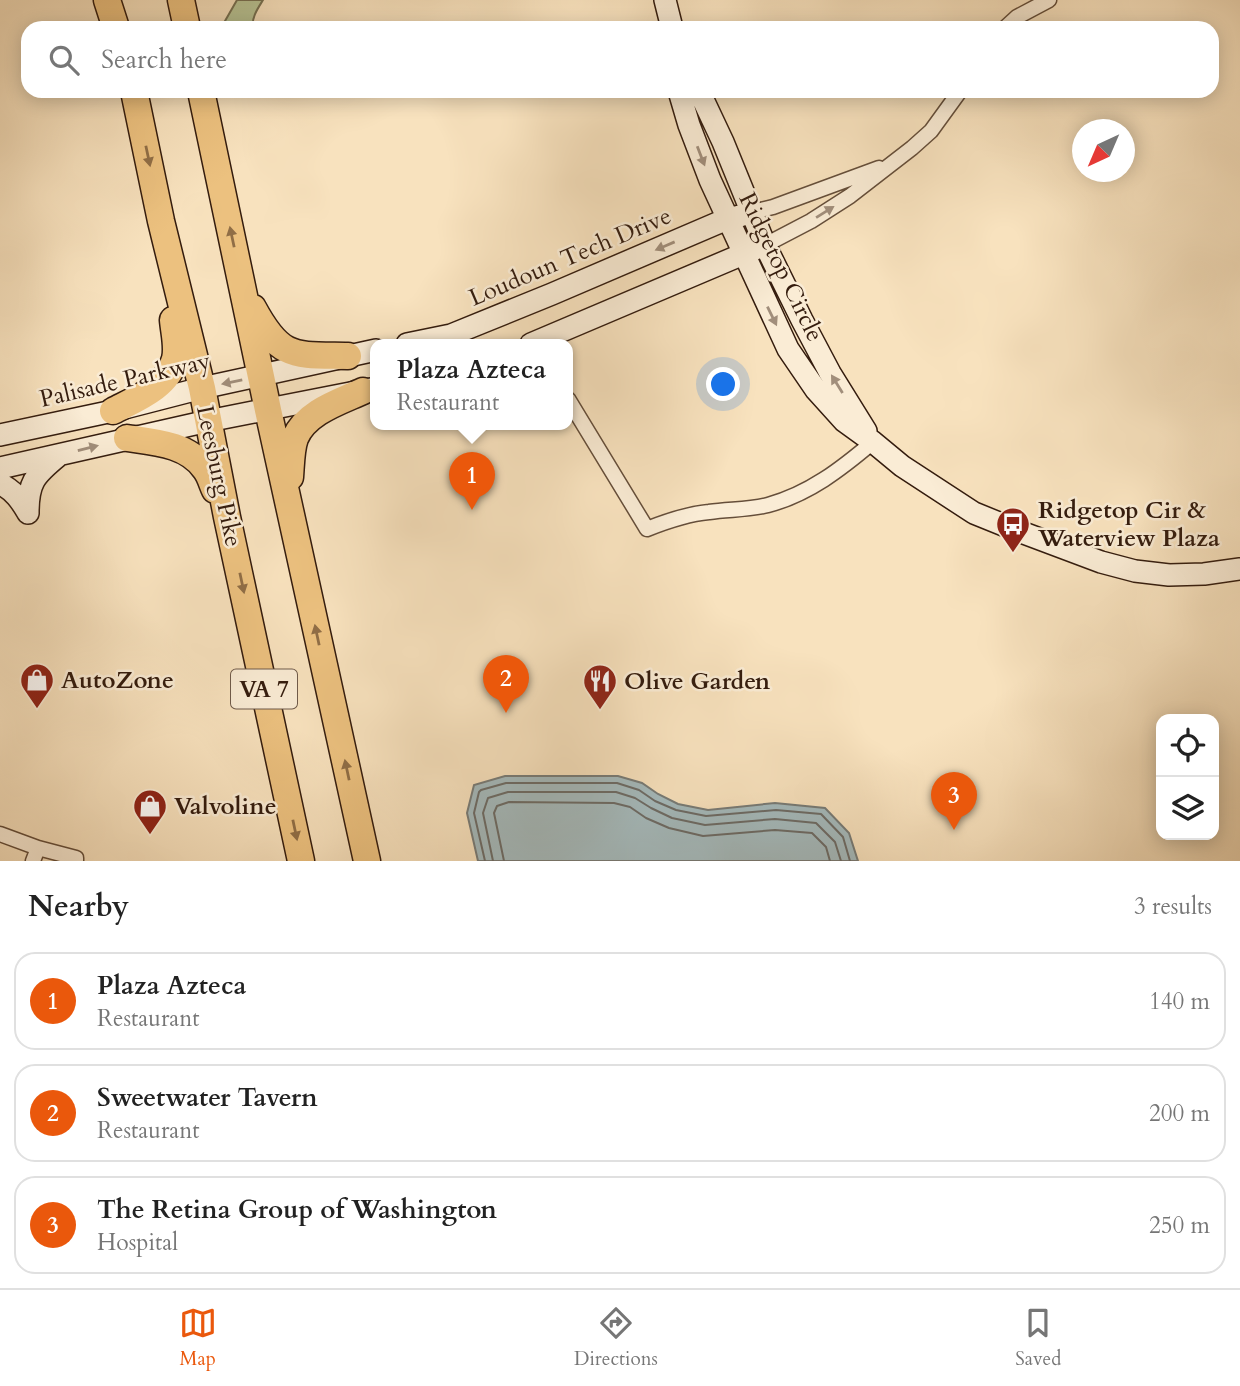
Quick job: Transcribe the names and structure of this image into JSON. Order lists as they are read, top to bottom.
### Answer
{
  "streets": {
    "highway": ["Leesburg Pike", "VA 7"],
    "street": ["Loudoun Tech Drive", "Ridgetop Circle", "Palisade Parkway"]
  },
  "crossings": [
    ["Loudoun Tech Drive", "Ridgetop Circle"],
    ["Palisade Parkway", "Leesburg Pike"],
    ["Palisade Parkway", "VA 7"]
  ],
  "places": {
    "bus stop": ["Ridgetop Cir & Waterview Plaza"],
    "shop": ["AutoZone", "Valvoline"],
    "restaurant": ["Olive Garden"]
  },
  "north": "bottom left",
  "page": {
    "search": "Search here",
    "popup": ["Plaza Azteca", "Restaurant"],
    "pins": ["1", "2", "3"],
    "heading": ["Nearby", "3 results"],
    "list": [
      {
        "mark": "1",
        "name": "Plaza Azteca",
        "note": "Restaurant",
        "value": "140 m"
      },
      {
        "mark": "2",
        "name": "Sweetwater Tavern",
        "note": "Restaurant",
        "value": "200 m"
      },
      {
        "mark": "3",
        "name": "The Retina Group of Washington",
        "note": "Hospital",
        "value": "250 m"
      }
    ],
    "nav": ["Map", "Directions", "Saved"]
  }
}
